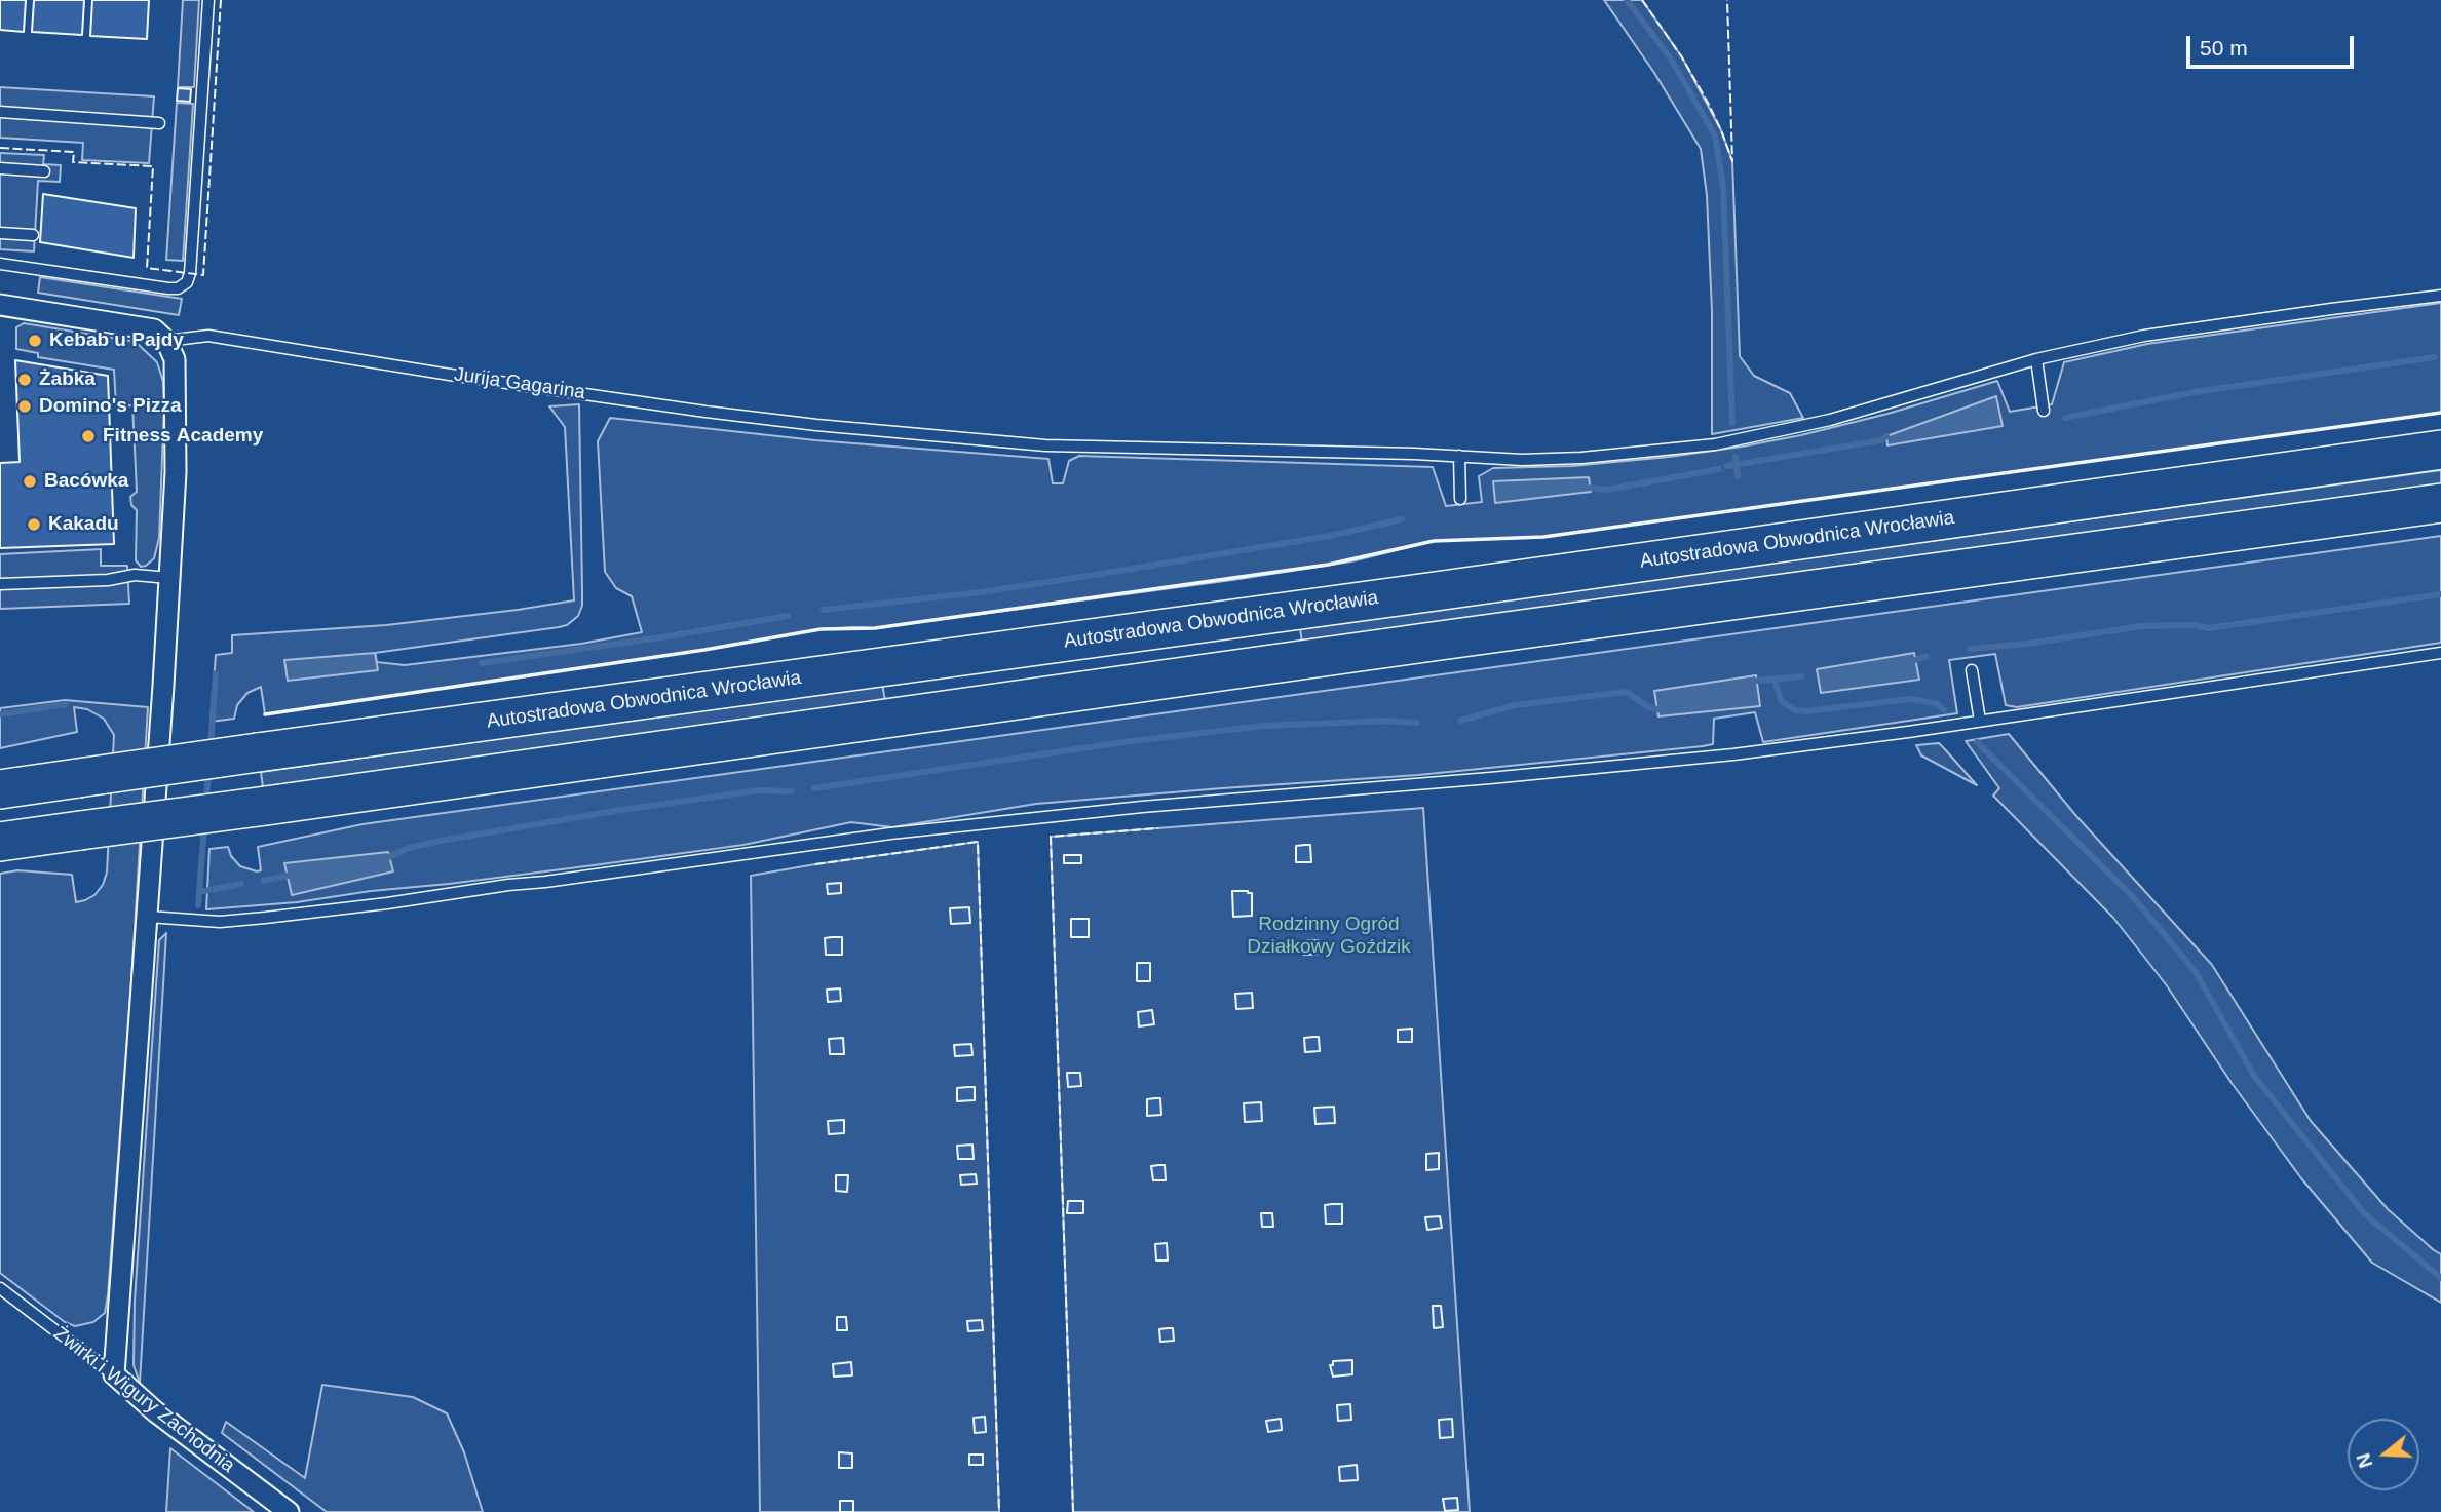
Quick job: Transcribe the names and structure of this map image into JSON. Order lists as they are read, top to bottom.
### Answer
{
  "streets": {
    "highway": ["Autostradowa Obwodnica Wrocławia"],
    "street": ["Żwirki i Wigury Zachodnia"],
    "lane": ["Jurija Gagarina"]
  },
  "parks": ["Rodzinny Ogród Działkowy Goździk"],
  "places": [
    "Kebab u Pajdy",
    "Żabka",
    "Domino's Pizza",
    "Fitness Academy",
    "Bacówka",
    "Kakadu"
  ],
  "scale_bar": "50 m",
  "north": "left"
}
